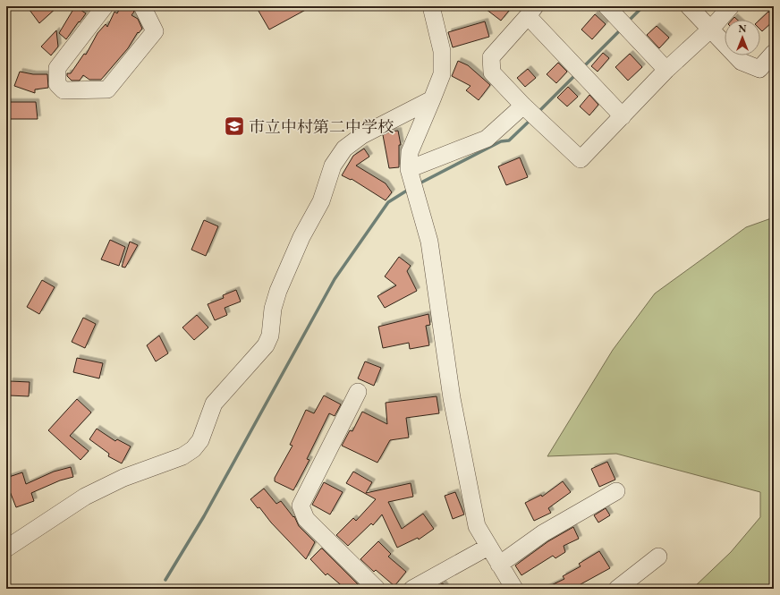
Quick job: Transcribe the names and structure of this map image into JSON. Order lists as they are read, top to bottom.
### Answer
{
  "places": {
    "school or university": ["市立中村第二中学校"]
  },
  "north": "top"
}
